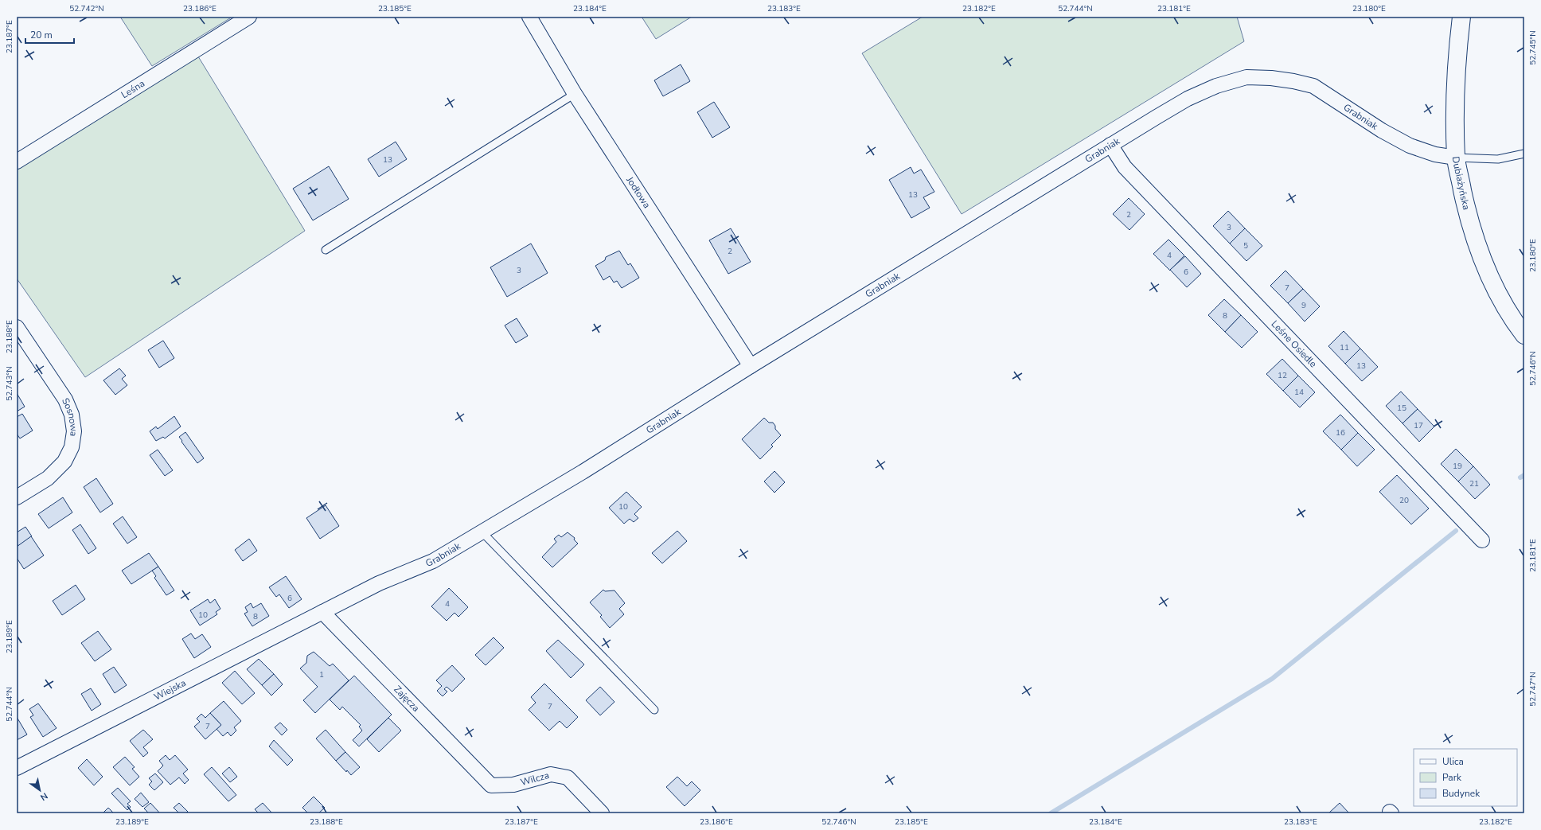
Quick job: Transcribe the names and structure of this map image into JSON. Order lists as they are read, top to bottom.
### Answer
{
  "streets": {
    "street": [
      "Leśna",
      "Grabniak",
      "Dubiażyńska",
      "Jodłowa",
      "Leśne Osiedle",
      "Sosnowa",
      "Wiejska",
      "Zajęcza",
      "Wilcza"
    ]
  },
  "crossings": [
    ["Grabniak", "Dubiażyńska"],
    ["Grabniak", "Jodłowa"],
    ["Grabniak", "Leśne Osiedle"],
    ["Grabniak", "Wiejska"],
    ["Grabniak", "Zajęcza"],
    ["Wiejska", "Zajęcza"],
    ["Zajęcza", "Wilcza"]
  ],
  "house_numbers": [
    "13",
    "13",
    "2",
    "3",
    "5",
    "2",
    "4",
    "3",
    "6",
    "7",
    "9",
    "8",
    "11",
    "13",
    "12",
    "14",
    "15",
    "17",
    "16",
    "19",
    "21",
    "20",
    "10",
    "6",
    "4",
    "10",
    "8",
    "1",
    "7",
    "7"
  ],
  "legend": ["Ulica", "Park", "Budynek"],
  "scale_bar": "20 m",
  "north": "bottom right",
  "coordinates": [
    "52.742°N",
    "23.186°E",
    "23.185°E",
    "23.184°E",
    "23.183°E",
    "23.182°E",
    "52.744°N",
    "23.181°E",
    "23.180°E",
    "23.187°E",
    "52.745°N",
    "23.188°E",
    "52.746°N",
    "52.743°N",
    "23.189°E",
    "52.747°N"
  ]
}
